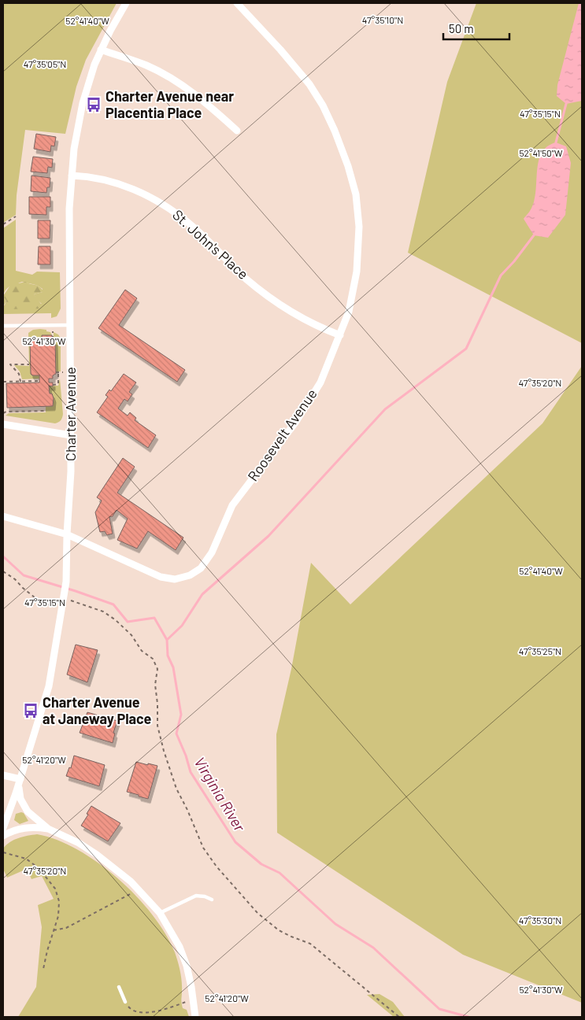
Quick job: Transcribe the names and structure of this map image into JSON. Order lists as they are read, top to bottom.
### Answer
{
  "streets": {
    "street": ["St. John's Place", "Charter Avenue", "Roosevelt Avenue"]
  },
  "crossings": [
    ["St. John's Place", "Charter Avenue"],
    ["St. John's Place", "Roosevelt Avenue"],
    ["Charter Avenue", "Roosevelt Avenue"]
  ],
  "water": ["Virginia River"],
  "places": {
    "bus stop": ["Charter Avenue near Placentia Place", "Charter Avenue at Janeway Place"]
  },
  "scale_bar": "50 m",
  "coordinates": [
    "47°35'10\"N",
    "52°41'40\"W",
    "47°35'05\"N",
    "47°35'15\"N",
    "52°41'50\"W",
    "52°41'30\"W",
    "47°35'20\"N",
    "47°35'25\"N",
    "52°41'20\"W",
    "47°35'30\"N"
  ]
}
